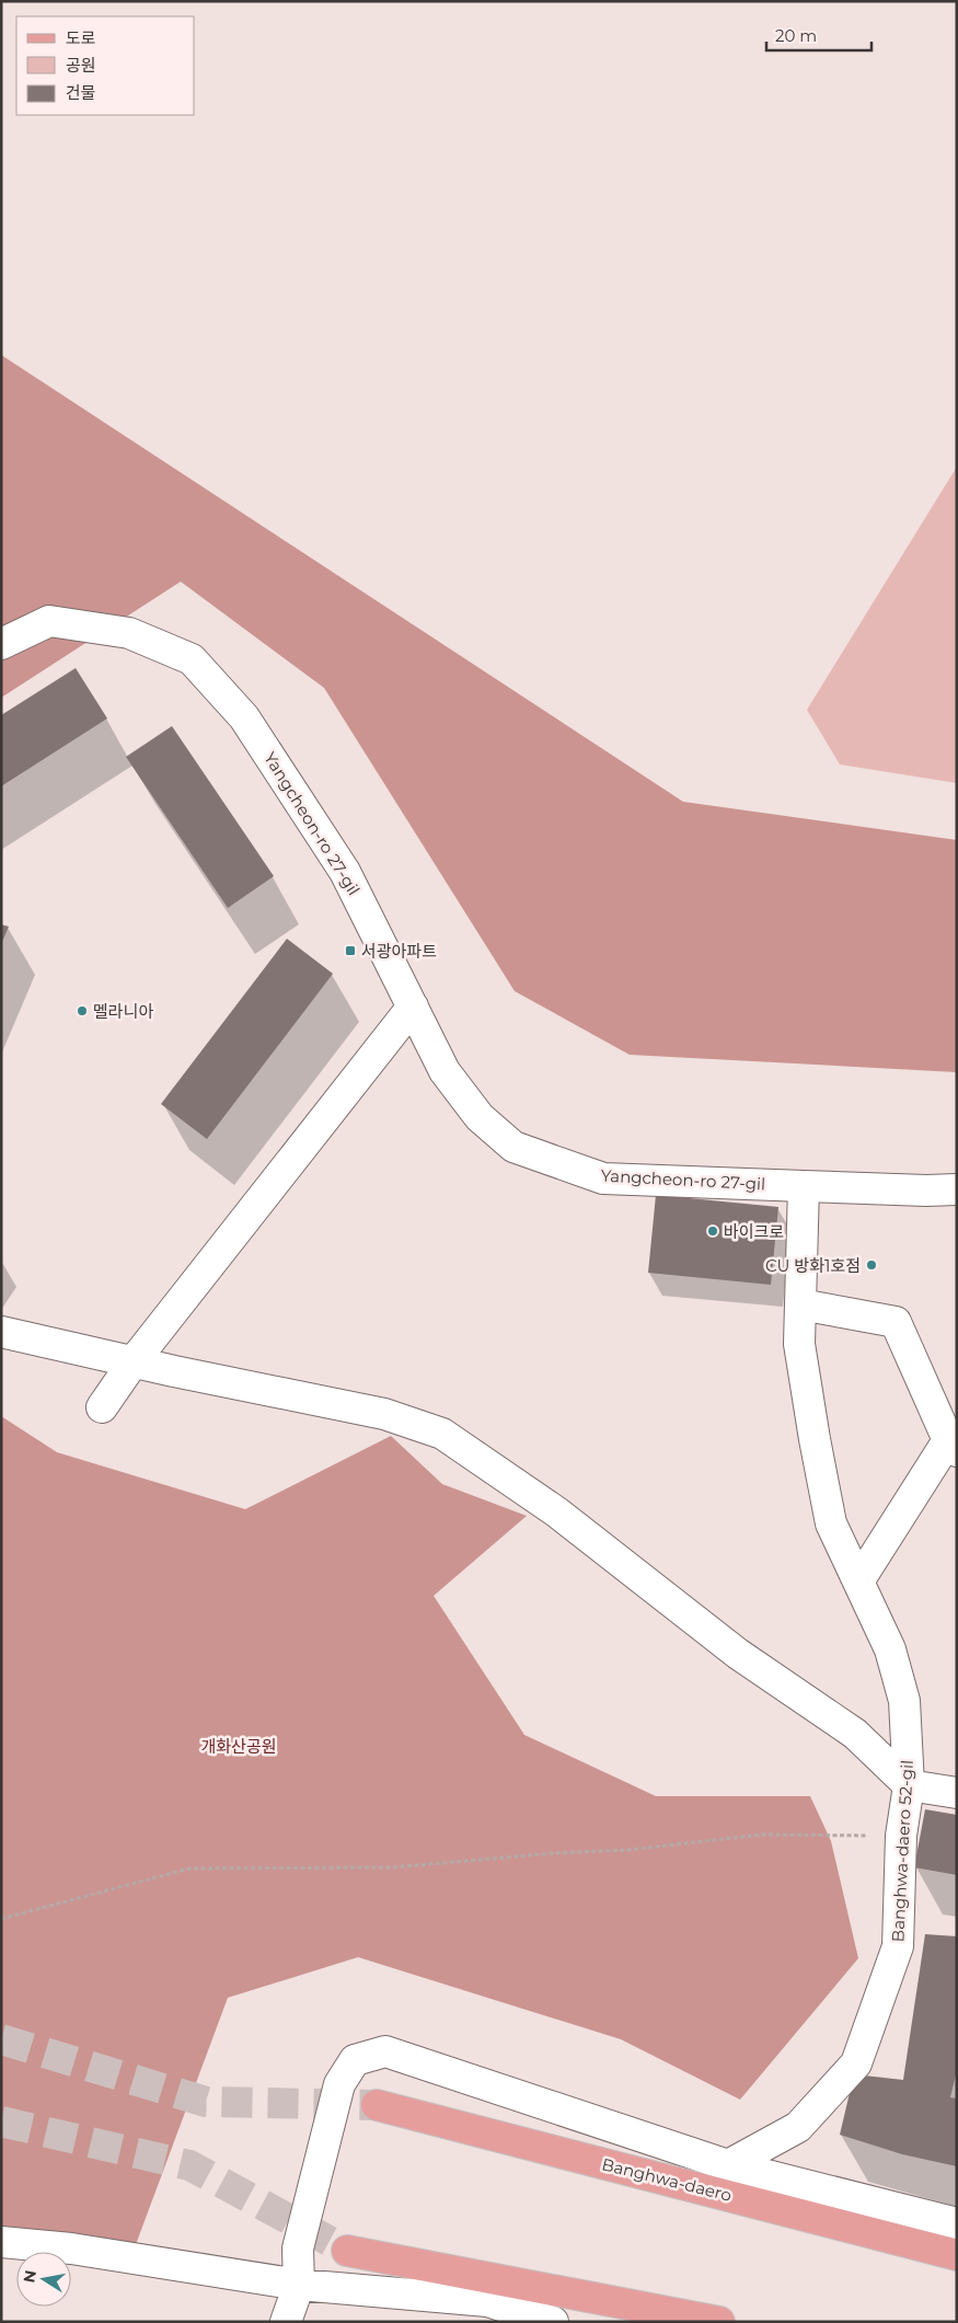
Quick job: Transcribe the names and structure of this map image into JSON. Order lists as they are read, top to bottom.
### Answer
{
  "streets": {
    "main road": ["Banghwa-daero"],
    "street": ["Yangcheon-ro 27-gil", "Banghwa-daero 52-gil"]
  },
  "crossings": [
    ["Yangcheon-ro 27-gil", "Banghwa-daero 52-gil"]
  ],
  "parks": ["개화산공원"],
  "places": {
    "transit": ["서광아파트"],
    "other": ["멜라니아", "바이크로", "CU 방화1호점"]
  },
  "legend": ["도로", "공원", "건물"],
  "scale_bar": "20 m",
  "north": "left"
}
